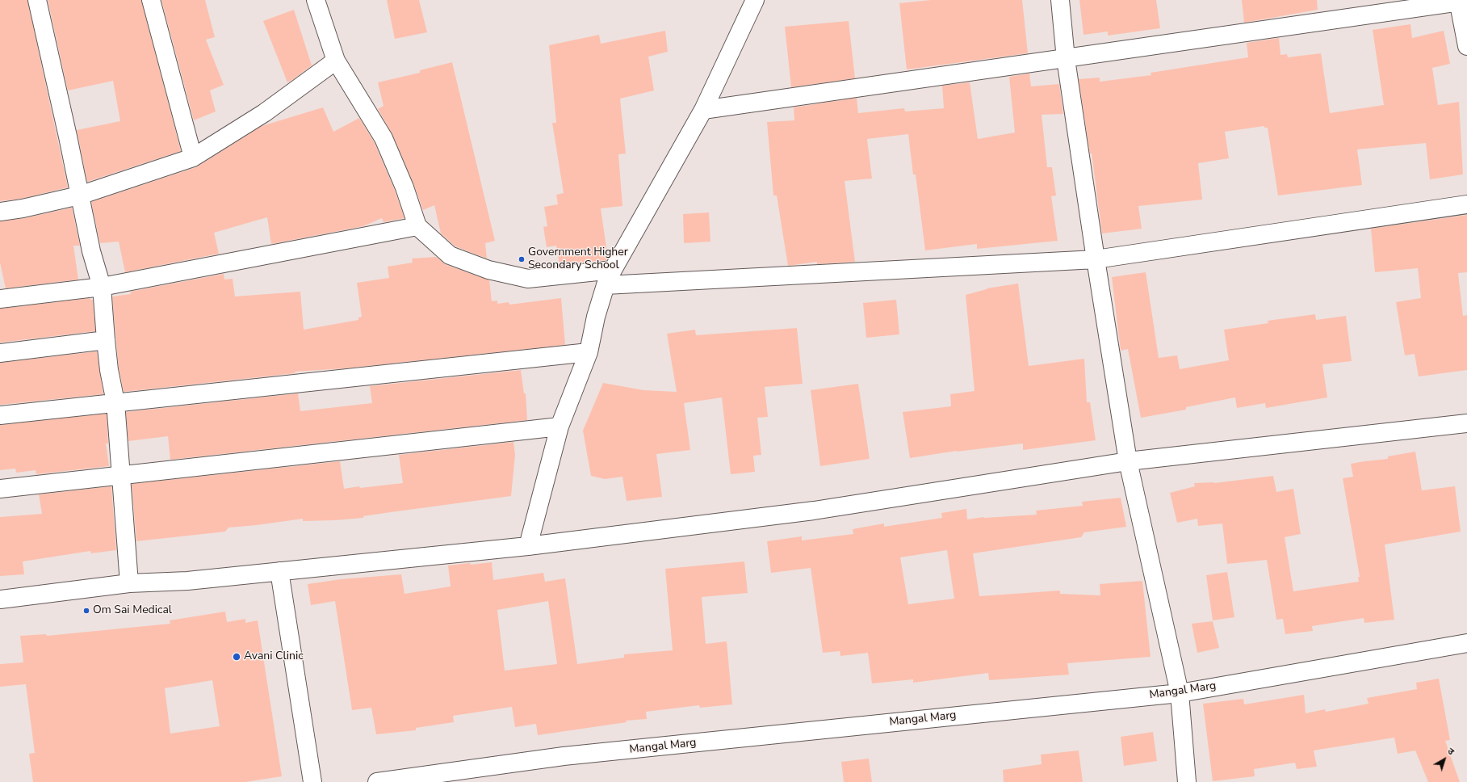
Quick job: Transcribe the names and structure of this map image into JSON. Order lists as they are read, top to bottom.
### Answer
{
  "streets": {
    "street": ["Mangal Marg"]
  },
  "places": ["Government Higher Secondary School", "Om Sai Medical", "Avani Clinic"],
  "north": "top right"
}
